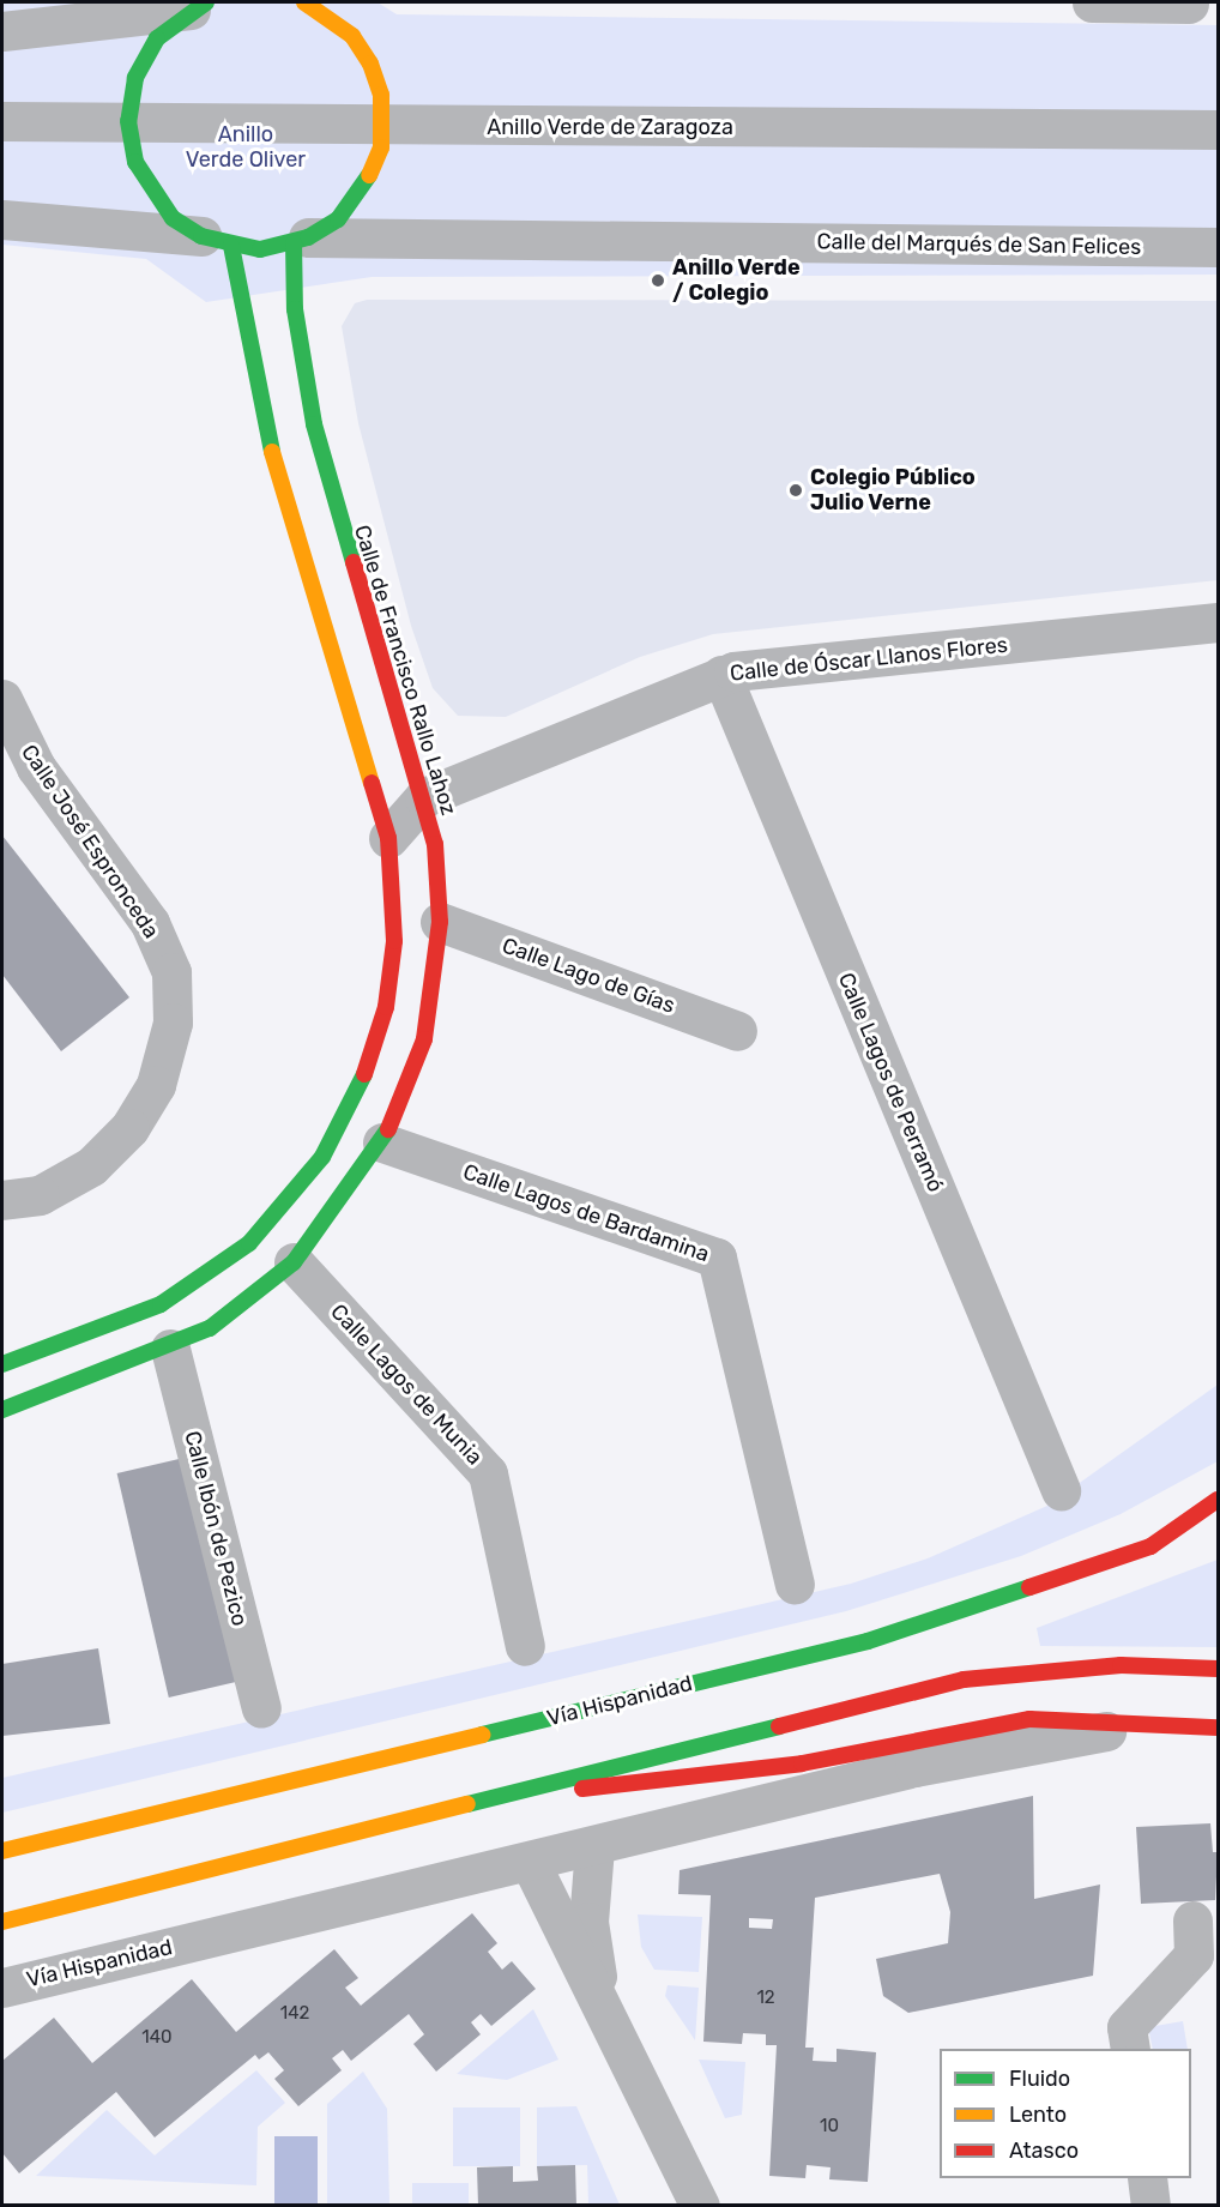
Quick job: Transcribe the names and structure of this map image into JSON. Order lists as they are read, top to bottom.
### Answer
{
  "streets": {
    "main road": ["Calle de Francisco Rallo Lahoz", "Vía Hispanidad"],
    "street": [
      "Anillo Verde de Zaragoza",
      "Calle del Marqués de San Felices",
      "Calle de Óscar Llanos Flores",
      "Calle José Espronceda",
      "Calle Lago de Gías",
      "Calle Lagos de Perramó",
      "Calle Lagos de Bardamina",
      "Calle Lagos de Munia",
      "Calle Ibón de Pezico"
    ]
  },
  "crossings": [
    ["Calle del Marqués de San Felices", "Calle de Francisco Rallo Lahoz"],
    ["Calle de Óscar Llanos Flores", "Calle de Francisco Rallo Lahoz"],
    ["Calle de Óscar Llanos Flores", "Calle Lagos de Perramó"],
    ["Calle de Francisco Rallo Lahoz", "Calle Lago de Gías"],
    ["Calle de Francisco Rallo Lahoz", "Calle Lagos de Bardamina"],
    ["Calle de Francisco Rallo Lahoz", "Calle Lagos de Munia"],
    ["Calle de Francisco Rallo Lahoz", "Calle Ibón de Pezico"]
  ],
  "parks": ["Anillo Verde Oliver"],
  "places": ["Anillo Verde / Colegio", "Colegio Público Julio Verne"],
  "house_numbers": [
    "12",
    "142",
    "140",
    "10"
  ],
  "legend": ["Fluido", "Lento", "Atasco"]
}
